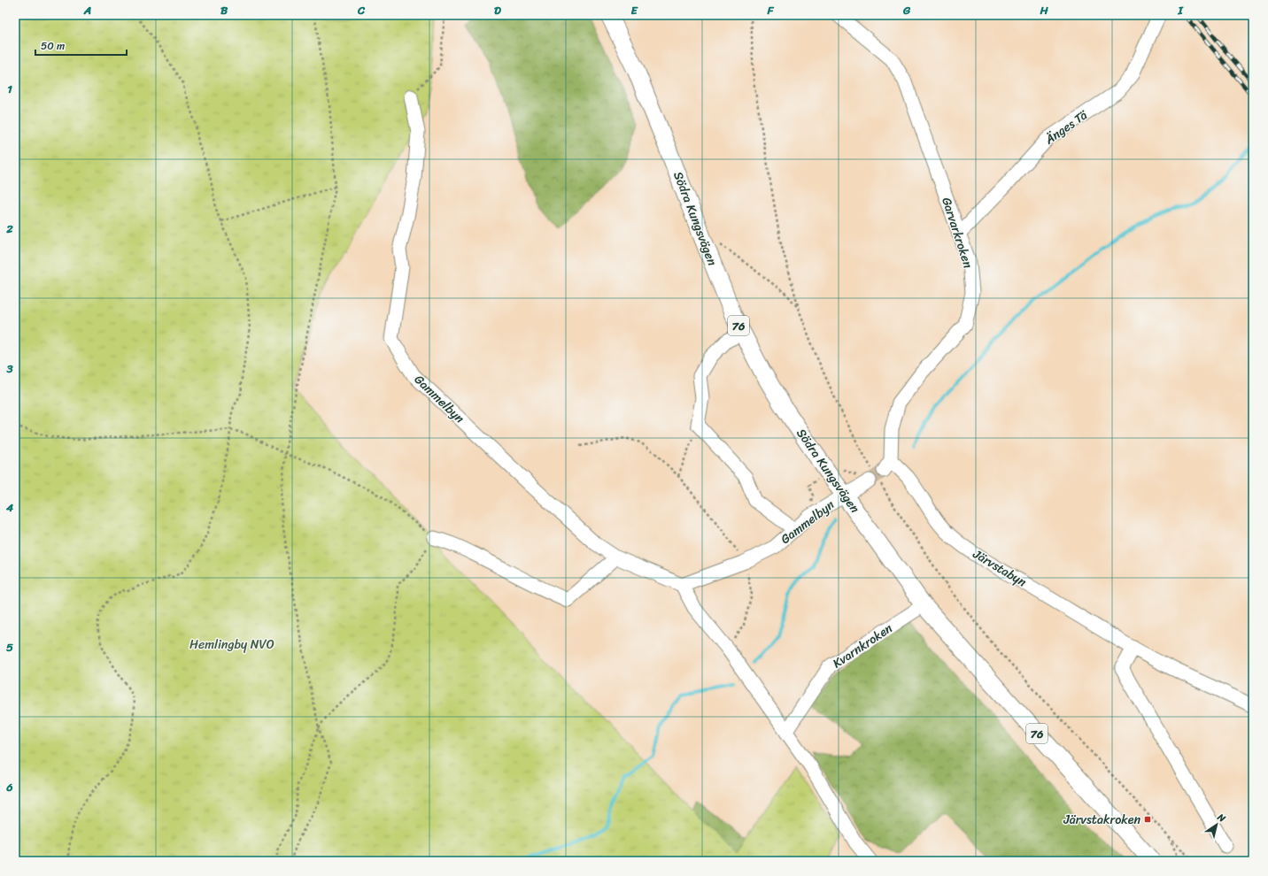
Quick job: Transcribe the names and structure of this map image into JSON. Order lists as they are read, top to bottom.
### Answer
{
  "streets": {
    "main road": ["Södra Kungsvägen", "76"],
    "street": [
      "Änges Tä",
      "Garvarkroken",
      "Gammelbyn",
      "Järvstabyn",
      "Kvarnkroken"
    ]
  },
  "crossings": [
    ["Änges Tä", "Garvarkroken"],
    ["Södra Kungsvägen", "Gammelbyn"],
    ["Södra Kungsvägen", "Kvarnkroken"],
    ["Garvarkroken", "Gammelbyn"],
    ["Garvarkroken", "Järvstabyn"],
    ["Gammelbyn", "Järvstabyn"]
  ],
  "parks": ["Hemlingby NVO"],
  "places": {
    "transit": ["Järvstakroken"]
  },
  "scale_bar": "50 m",
  "north": "top right",
  "grid": {
    "columns": [
      "A",
      "B",
      "C",
      "D",
      "E",
      "F",
      "G",
      "H",
      "I"
    ],
    "rows": [
      "1",
      "2",
      "3",
      "4",
      "5",
      "6"
    ]
  }
}
